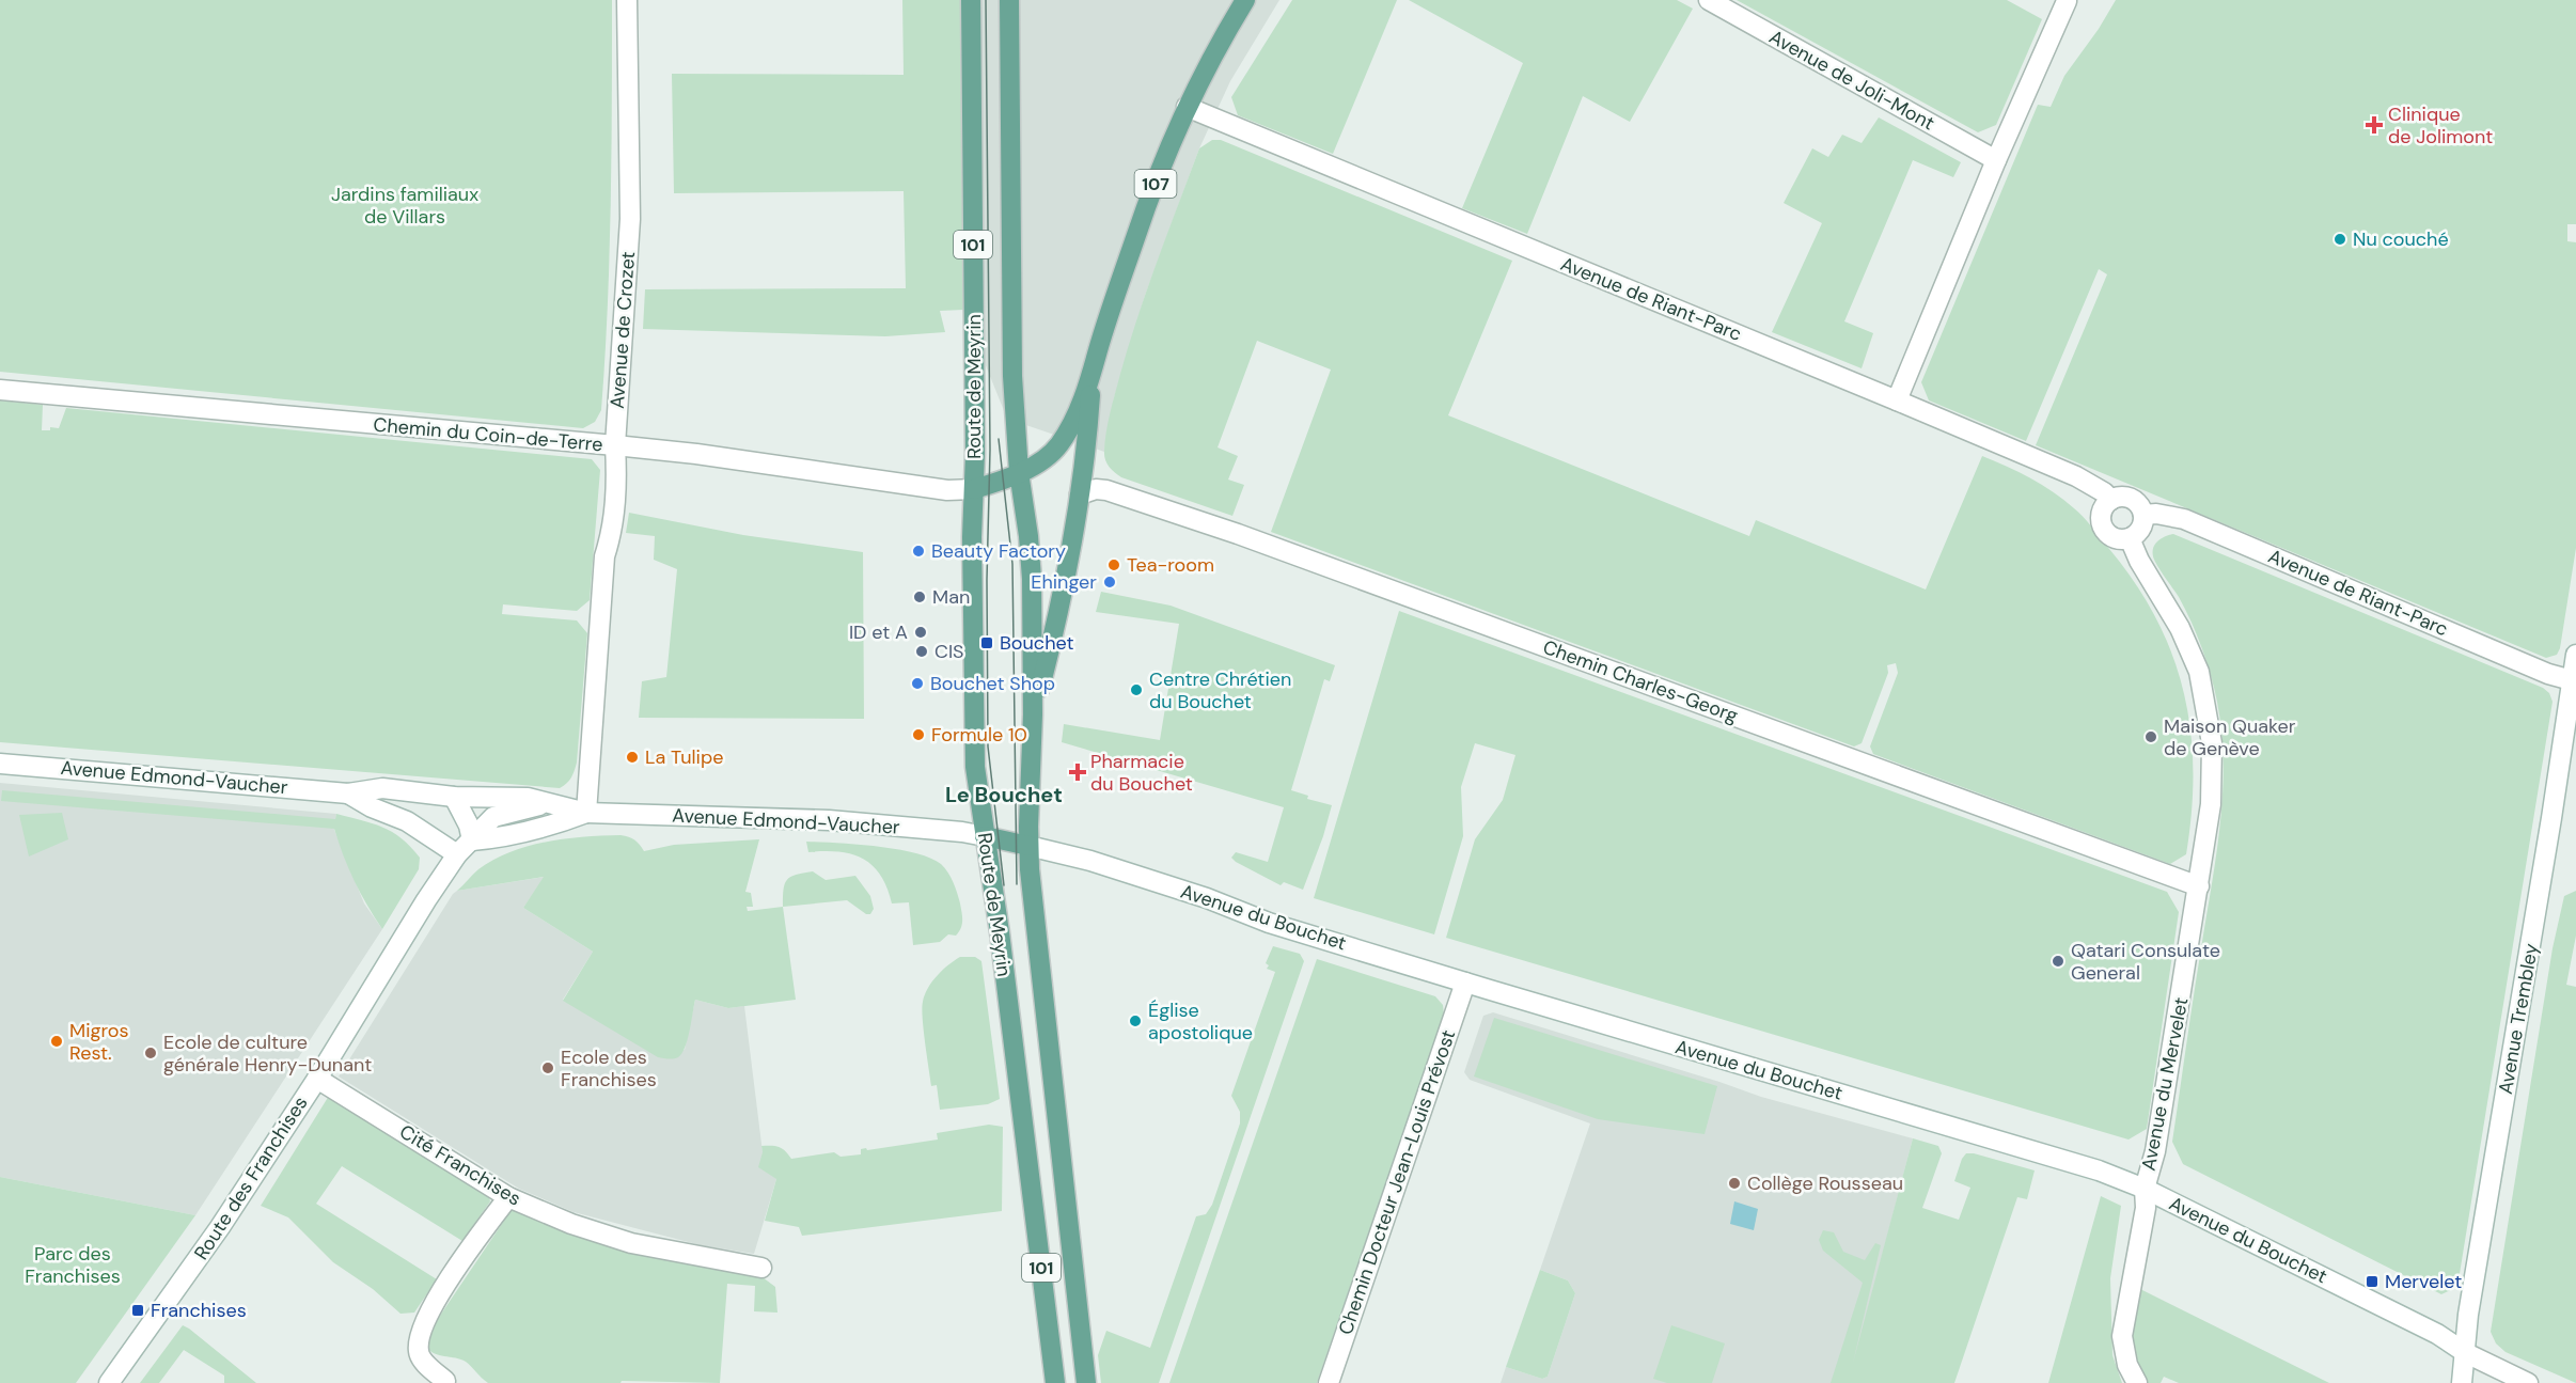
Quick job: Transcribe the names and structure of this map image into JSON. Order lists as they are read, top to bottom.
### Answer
{
  "streets": {
    "main road": ["107", "101", "Route de Meyrin"],
    "street": [
      "Avenue de Joli-Mont",
      "Avenue de Riant-Parc",
      "Avenue de Crozet",
      "Chemin du Coin-de-Terre",
      "Chemin Charles-Georg",
      "Avenue Edmond-Vaucher",
      "Avenue du Bouchet",
      "Avenue Trembley",
      "Avenue du Mervelet",
      "Cité Franchises",
      "Route des Franchises",
      "Chemin Docteur Jean-Louis Prévost"
    ]
  },
  "crossings": [
    ["107", "Avenue de Riant-Parc"],
    ["107", "Route de Meyrin"],
    ["107", "Chemin Charles-Georg"],
    ["Avenue de Riant-Parc", "Avenue Trembley"],
    ["Avenue de Riant-Parc", "Avenue du Mervelet"],
    ["Avenue de Crozet", "Chemin du Coin-de-Terre"],
    ["Avenue de Crozet", "Avenue Edmond-Vaucher"],
    ["Avenue de Crozet", "Route des Franchises"],
    ["Route de Meyrin", "Chemin du Coin-de-Terre"],
    ["Route de Meyrin", "Avenue Edmond-Vaucher"],
    ["Route de Meyrin", "Avenue du Bouchet"],
    ["Chemin Charles-Georg", "Avenue du Mervelet"],
    ["Avenue Edmond-Vaucher", "Route des Franchises"],
    ["Avenue du Bouchet", "Avenue Trembley"],
    ["Avenue du Bouchet", "Avenue du Mervelet"],
    ["Avenue du Bouchet", "Chemin Docteur Jean-Louis Prévost"],
    ["Cité Franchises", "Route des Franchises"]
  ],
  "districts": ["Le Bouchet"],
  "parks": ["Jardins familiaux de Villars", "Parc des Franchises"],
  "places": {
    "health": ["Clinique de Jolimont", "Pharmacie du Bouchet"],
    "other": [
      "Nu couché",
      "Beauty Factory",
      "Tea-room",
      "Ehinger",
      "Man",
      "ID et A",
      "CIS",
      "Bouchet Shop",
      "Centre Chrétien du Bouchet",
      "Formule 10",
      "Maison Quaker de Genève",
      "La Tulipe",
      "Qatari Consulate General",
      "Église apostolique",
      "Migros Rest.",
      "Ecole de culture générale Henry-Dunant",
      "Ecole des Franchises",
      "Collège Rousseau"
    ],
    "transit": ["Bouchet", "Mervelet", "Franchises"]
  }
}
